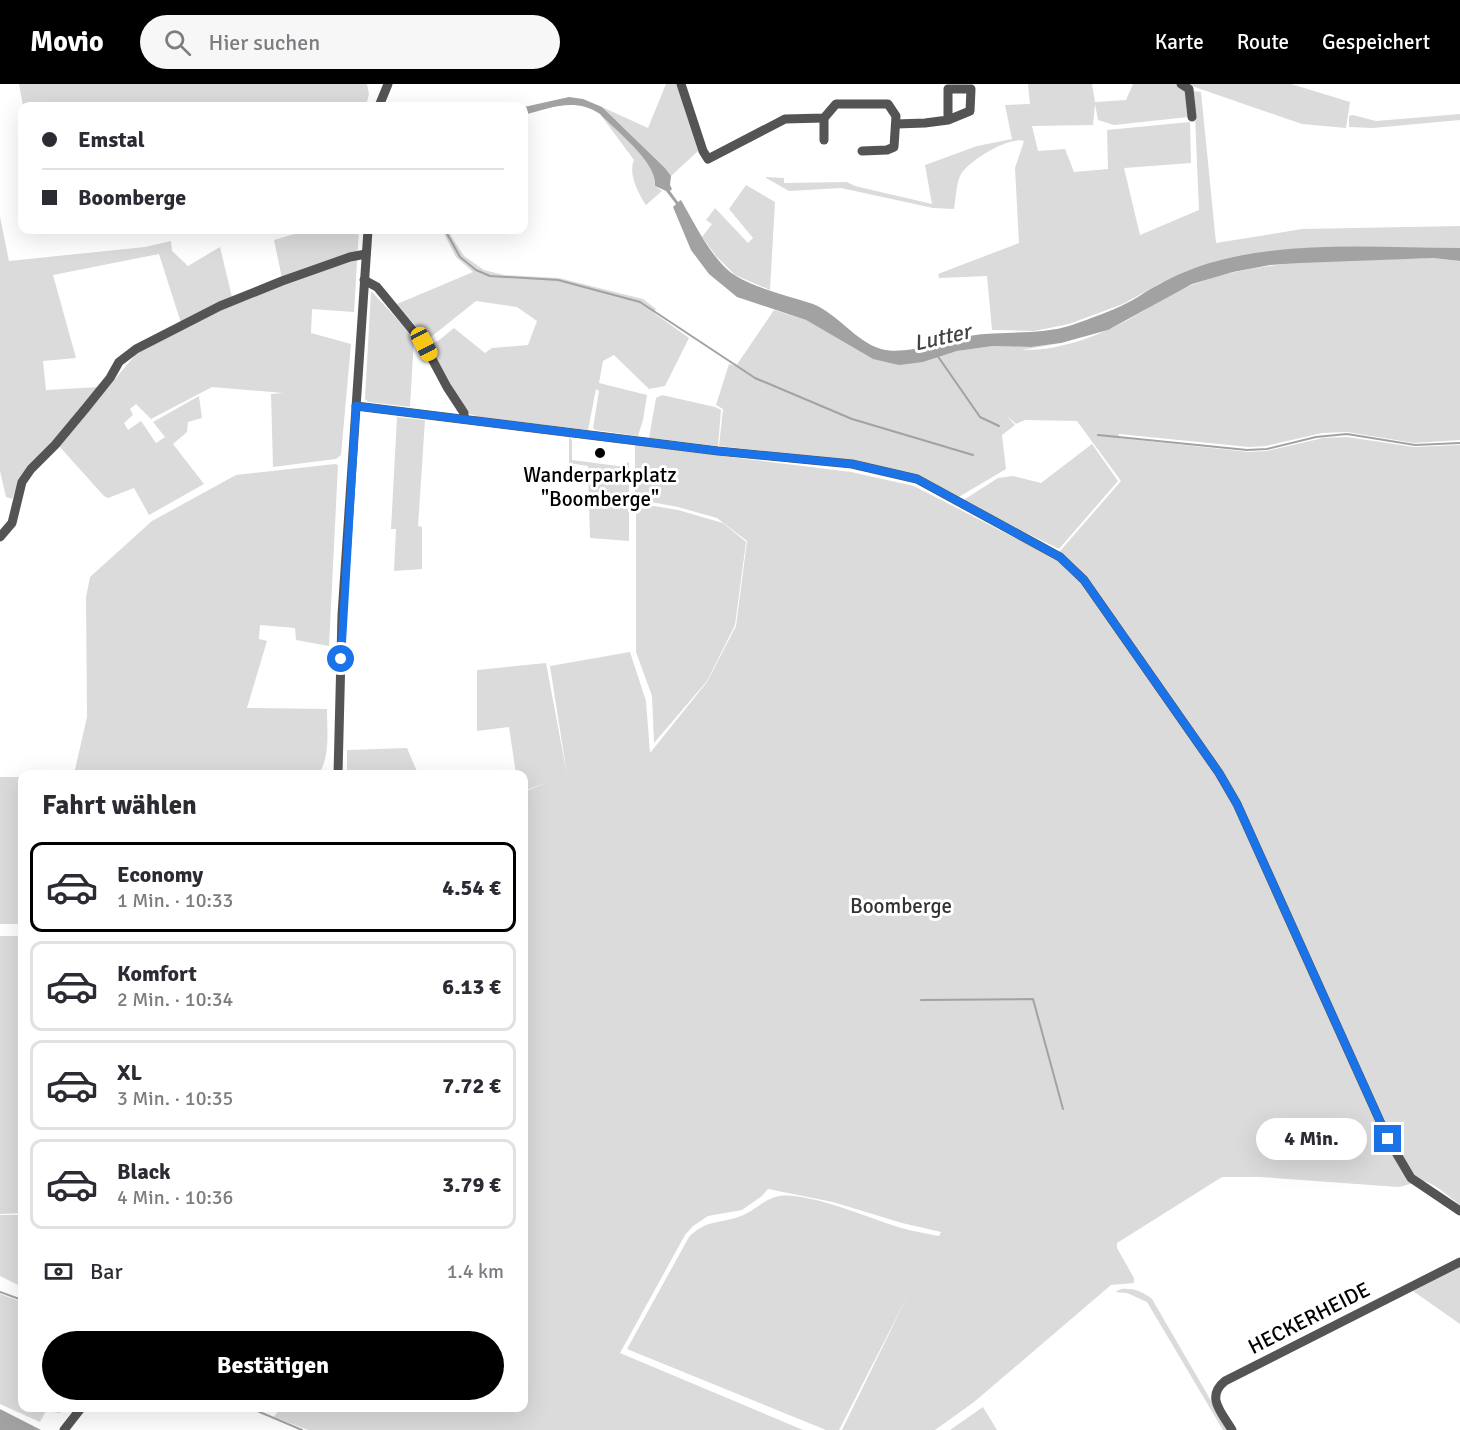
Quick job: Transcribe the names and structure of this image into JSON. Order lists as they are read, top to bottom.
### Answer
{
  "streets": {
    "street": ["HECKERHEIDE"]
  },
  "water": ["Lutter"],
  "parks": ["Boomberge"],
  "places": ["Wanderparkplatz \"Boomberge\""],
  "page": {
    "header": "Movio",
    "search": "Hier suchen",
    "nav": ["Karte", "Route", "Gespeichert"],
    "banner": ["Emstal", "Boomberge"],
    "heading": "Fahrt wählen",
    "list": [
      {
        "name": "Economy",
        "note": "1 Min. · 10:33",
        "value": "4.54 €"
      },
      {
        "name": "Komfort",
        "note": "2 Min. · 10:34",
        "value": "6.13 €"
      },
      {
        "name": "XL",
        "note": "3 Min. · 10:35",
        "value": "7.72 €"
      },
      {
        "name": "Black",
        "note": "4 Min. · 10:36",
        "value": "3.79 €"
      }
    ],
    "bubble": "4 Min.",
    "pay": ["Bar", "1.4 km"],
    "buttons": "Bestätigen"
  }
}
